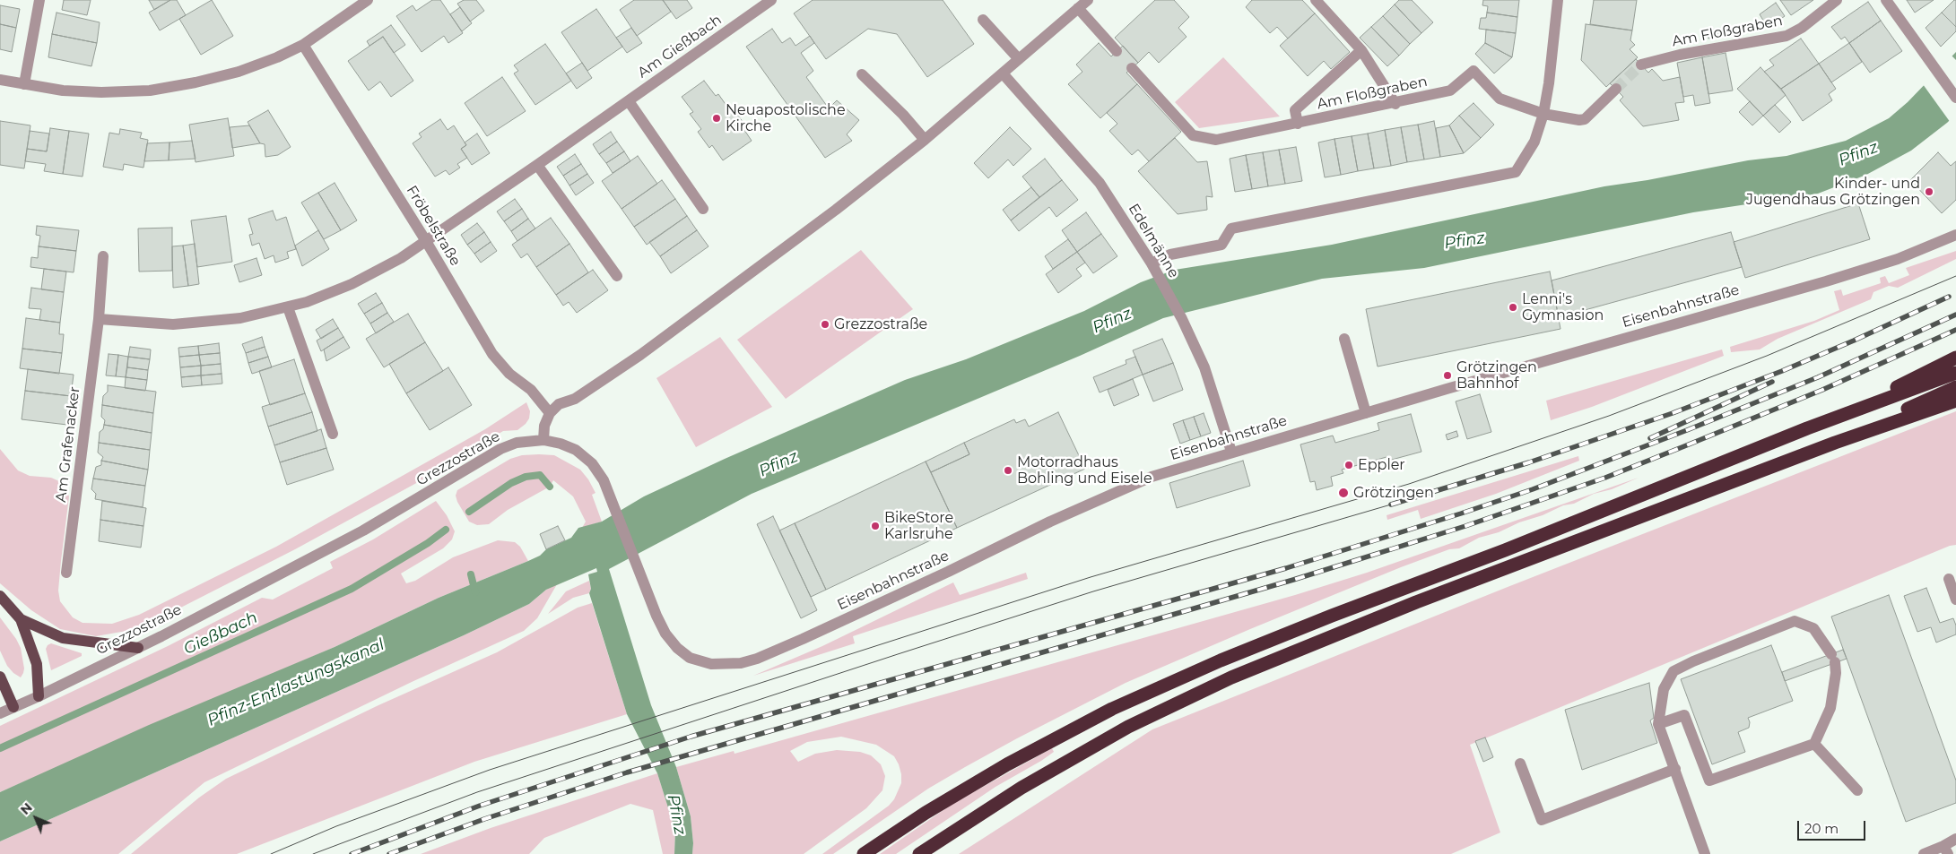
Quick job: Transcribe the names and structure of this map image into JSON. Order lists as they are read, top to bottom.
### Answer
{
  "streets": {
    "street": [
      "Am Floßgraben",
      "Am Gießbach",
      "Fröbelstraße",
      "Edelmänne",
      "Eisenbahnstraße",
      "Am Grafenacker",
      "Grezzostraße"
    ]
  },
  "crossings": [
    ["Am Gießbach", "Fröbelstraße"],
    ["Edelmänne", "Eisenbahnstraße"],
    ["Eisenbahnstraße", "Grezzostraße"]
  ],
  "water": ["Pfinz", "Gießbach", "Pfinz-Entlastungskanal"],
  "places": [
    "Neuapostolische Kirche",
    "Kinder- und Jugendhaus Grötzingen",
    "Lenni's Gymnasion",
    "Grezzostraße",
    "Grötzingen Bahnhof",
    "Eppler",
    "Motorradhaus Bohling und Eisele",
    "Grötzingen",
    "BikeStore Karlsruhe"
  ],
  "scale_bar": "20 m",
  "north": "top left"
}
